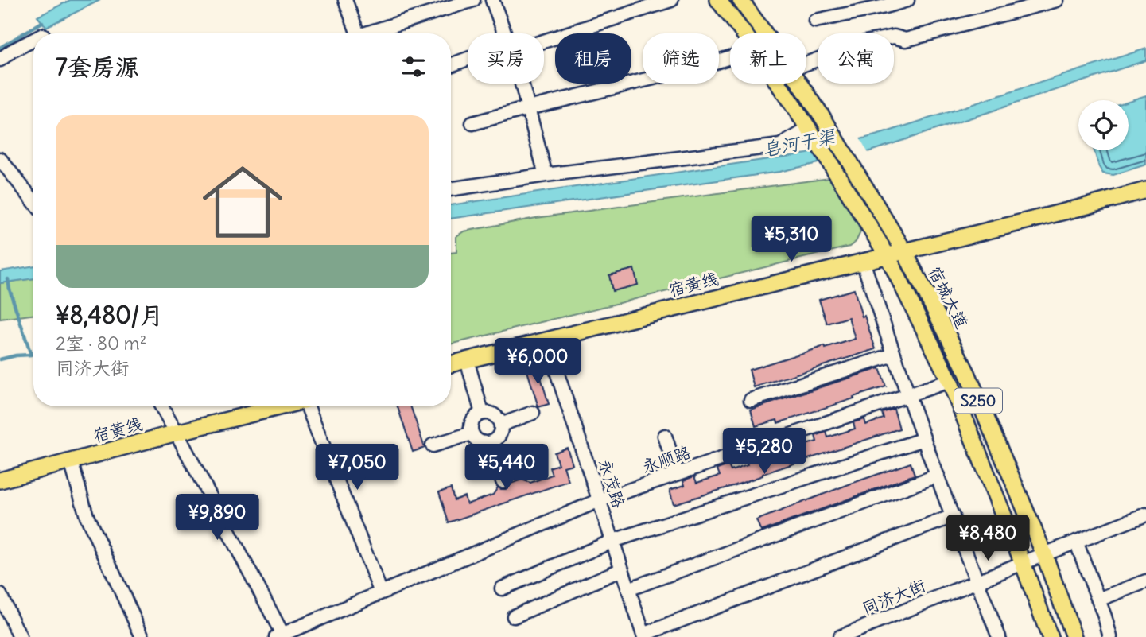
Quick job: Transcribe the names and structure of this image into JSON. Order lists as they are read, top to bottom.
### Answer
{
  "streets": {
    "main road": ["宿黄线", "宿城大道", "S250"],
    "street": ["永顺路", "永茂路", "同济大街"]
  },
  "crossings": [
    ["宿黄线", "宿城大道"],
    ["宿黄线", "永茂路"],
    ["宿城大道", "永顺路"],
    ["宿城大道", "同济大街"],
    ["永顺路", "永茂路"]
  ],
  "water": ["皂河干渠"],
  "page": {
    "chip": [
      "买房",
      "租房",
      "筛选",
      "新上",
      "公寓"
    ],
    "heading": "7套房源",
    "list": [
      {
        "name": "¥8,480/月",
        "note": "2室 · 80 m² · 同济大街"
      }
    ],
    "price": [
      "¥5,310",
      "¥6,000",
      "¥5,280",
      "¥7,050",
      "¥5,440",
      "¥9,890",
      "¥8,480"
    ]
  }
}
